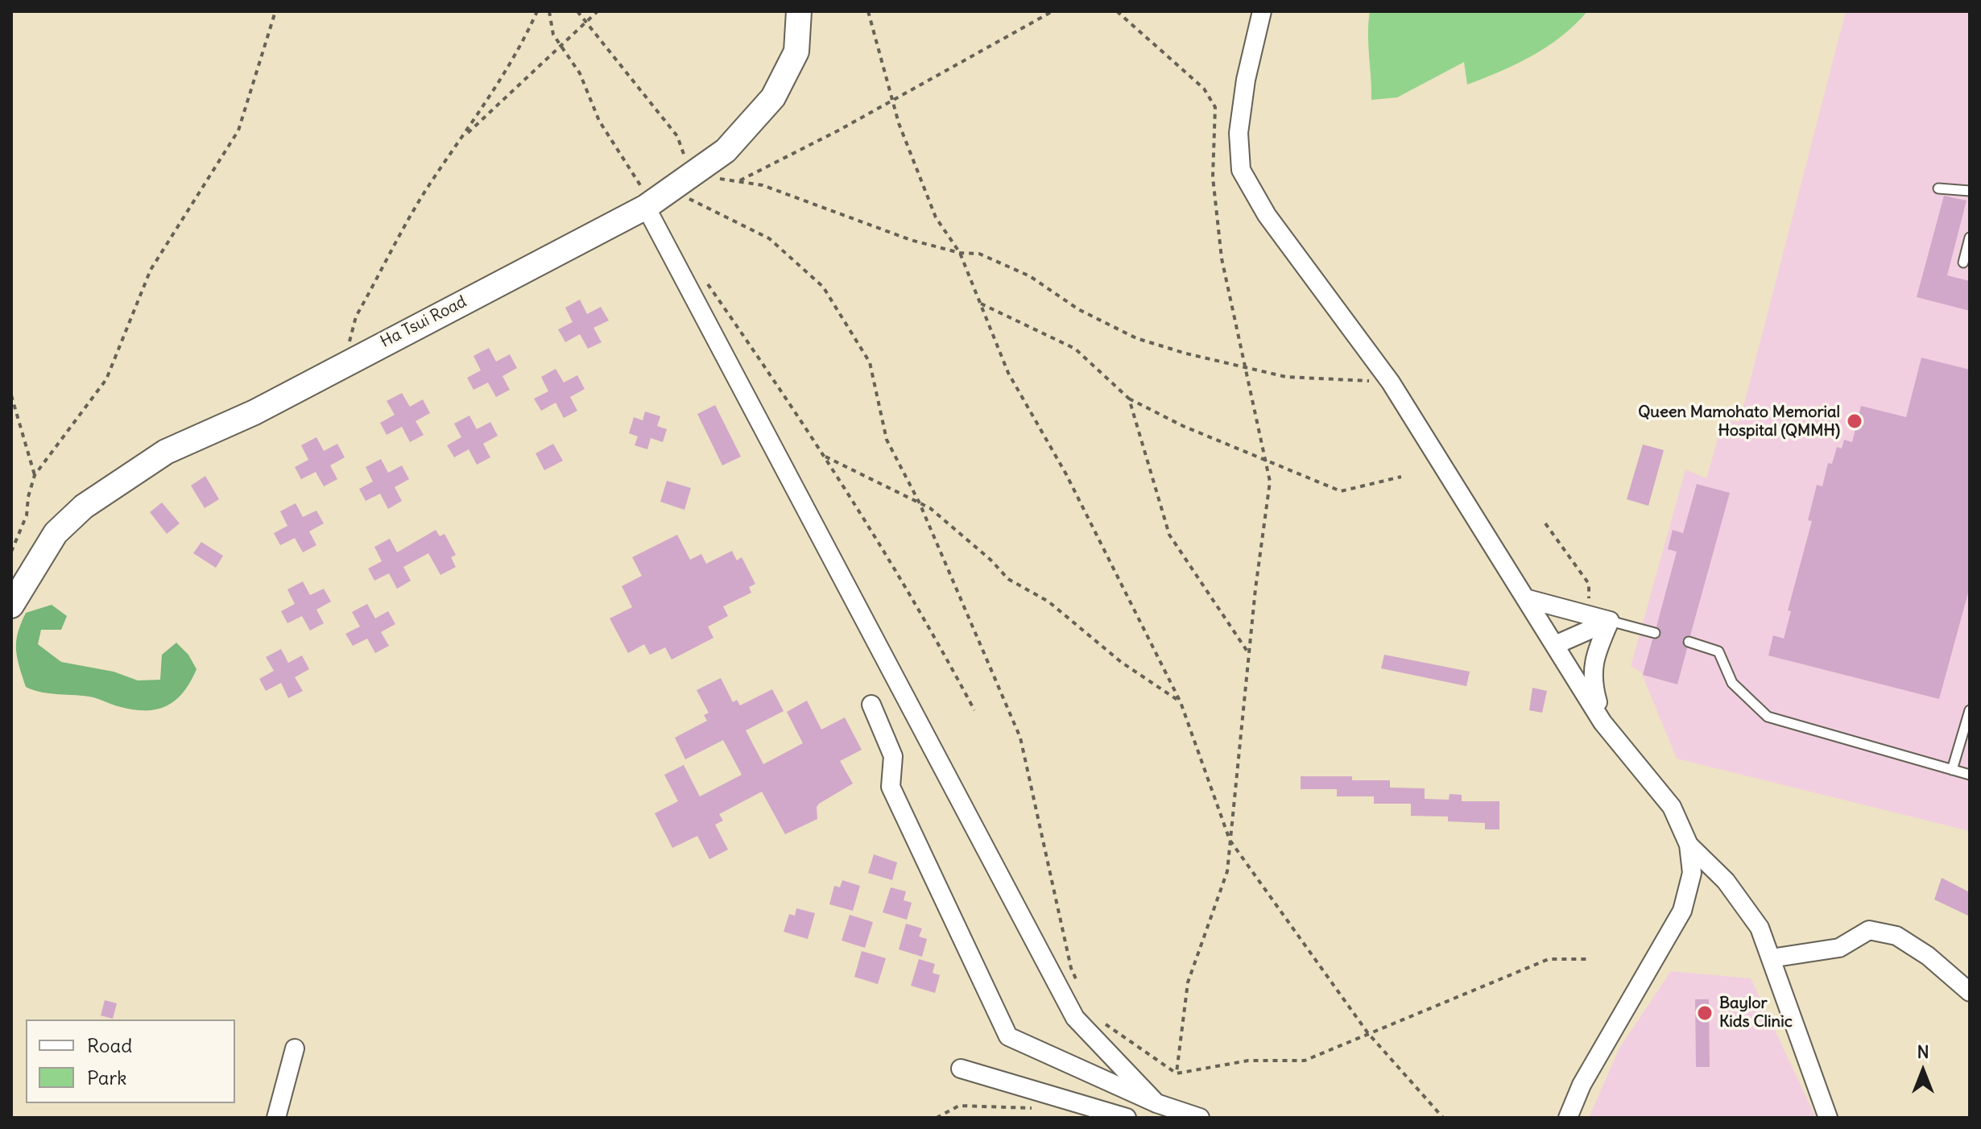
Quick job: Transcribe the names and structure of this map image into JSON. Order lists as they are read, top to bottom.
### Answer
{
  "streets": {
    "street": ["Ha Tsui Road"]
  },
  "places": ["Queen Mamohato Memorial Hospital (QMMH)", "Baylor Kids Clinic"],
  "legend": ["Road", "Park"],
  "north": "top"
}
